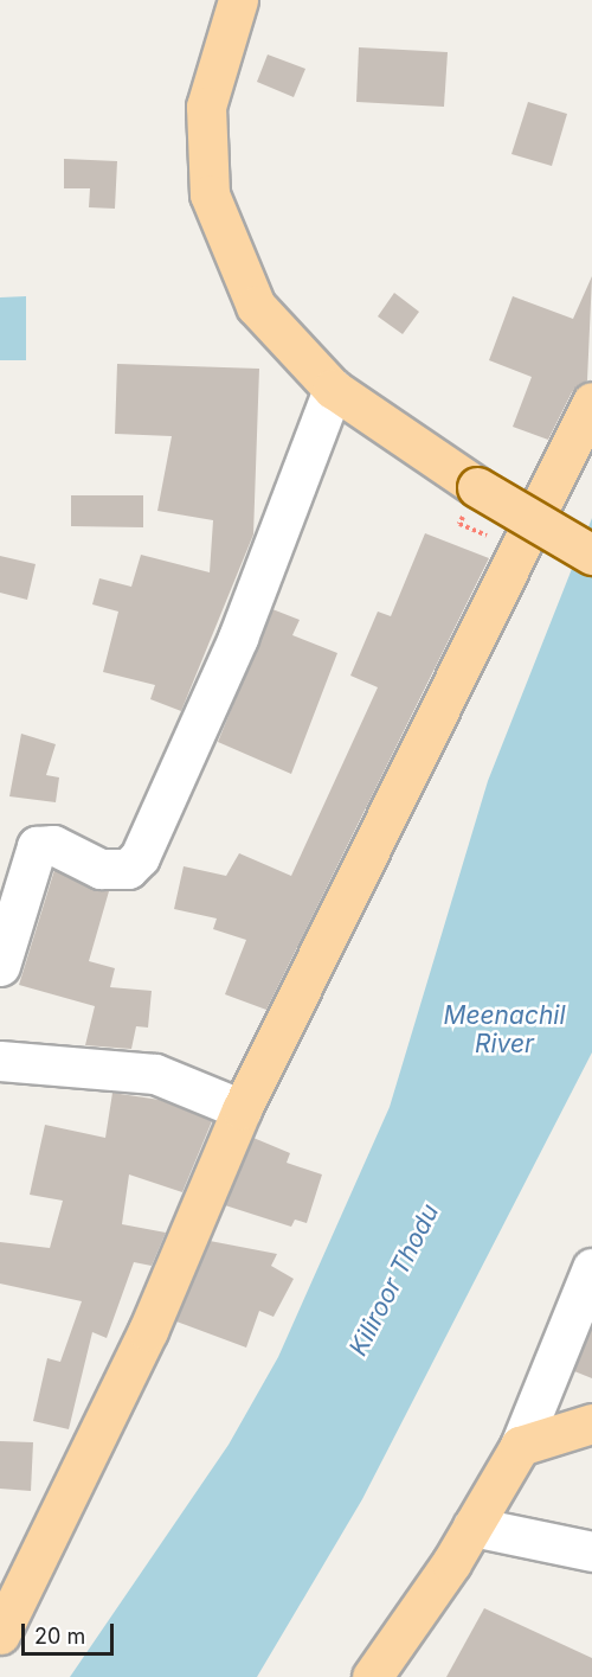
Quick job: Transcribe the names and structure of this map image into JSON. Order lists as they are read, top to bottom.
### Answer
{
  "water": ["Meenachil River", "Kiliroor Thodu"],
  "scale_bar": "20 m"
}
